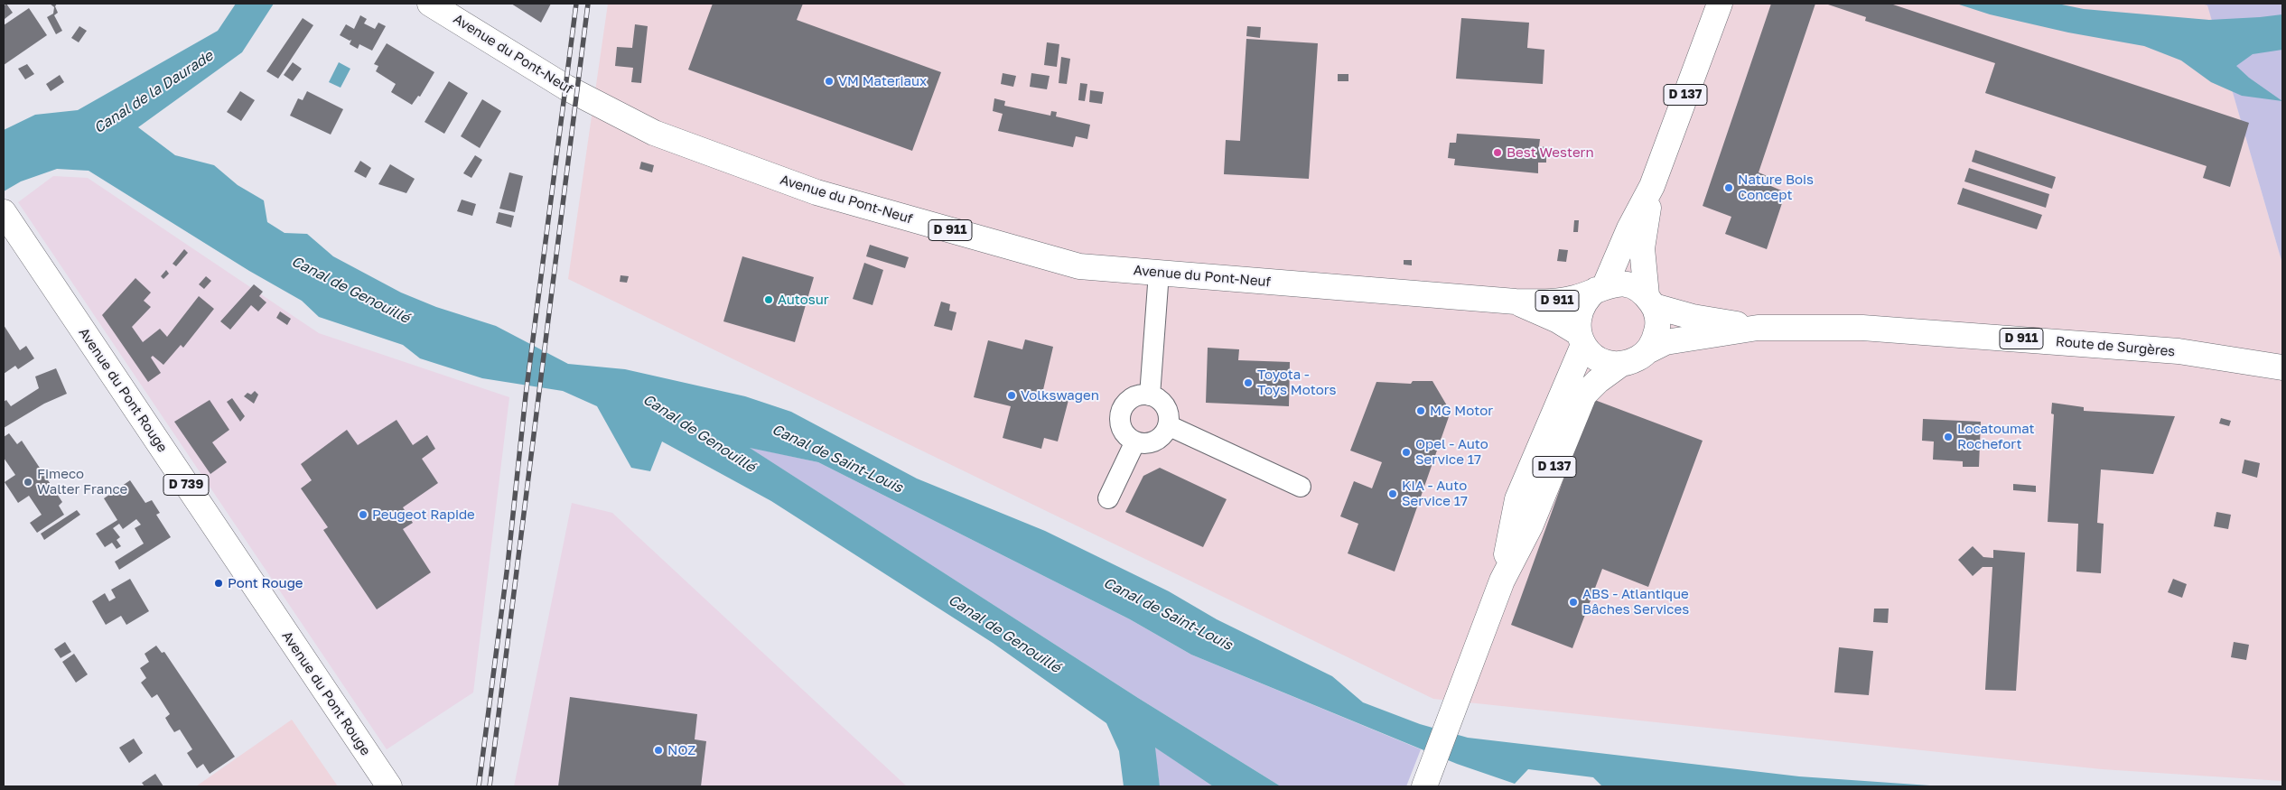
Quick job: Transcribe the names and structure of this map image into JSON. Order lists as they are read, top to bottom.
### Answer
{
  "streets": {
    "main road": [
      "Avenue du Pont-Neuf",
      "D 137",
      "D 911",
      "Route de Surgères",
      "Avenue du Pont Rouge",
      "D 739"
    ]
  },
  "crossings": [
    ["Avenue du Pont-Neuf", "D 911"],
    ["D 137", "D 911"],
    ["D 911", "Route de Surgères"]
  ],
  "water": ["Canal de la Daurade", "Canal de Genouillé", "Canal de Saint-Louis"],
  "places": [
    "VM Materiaux",
    "Best Western",
    "Nature Bois Concept",
    "Autosur",
    "Toyota - Toys Motors",
    "Volkswagen",
    "MG Motor",
    "Locatoumat Rochefort",
    "Opel - Auto Service 17",
    "Fimeco Walter France",
    "KIA - Auto Service 17",
    "Peugeot Rapide",
    "Pont Rouge",
    "ABS - Atlantique Bâches Services",
    "NOZ"
  ]
}
